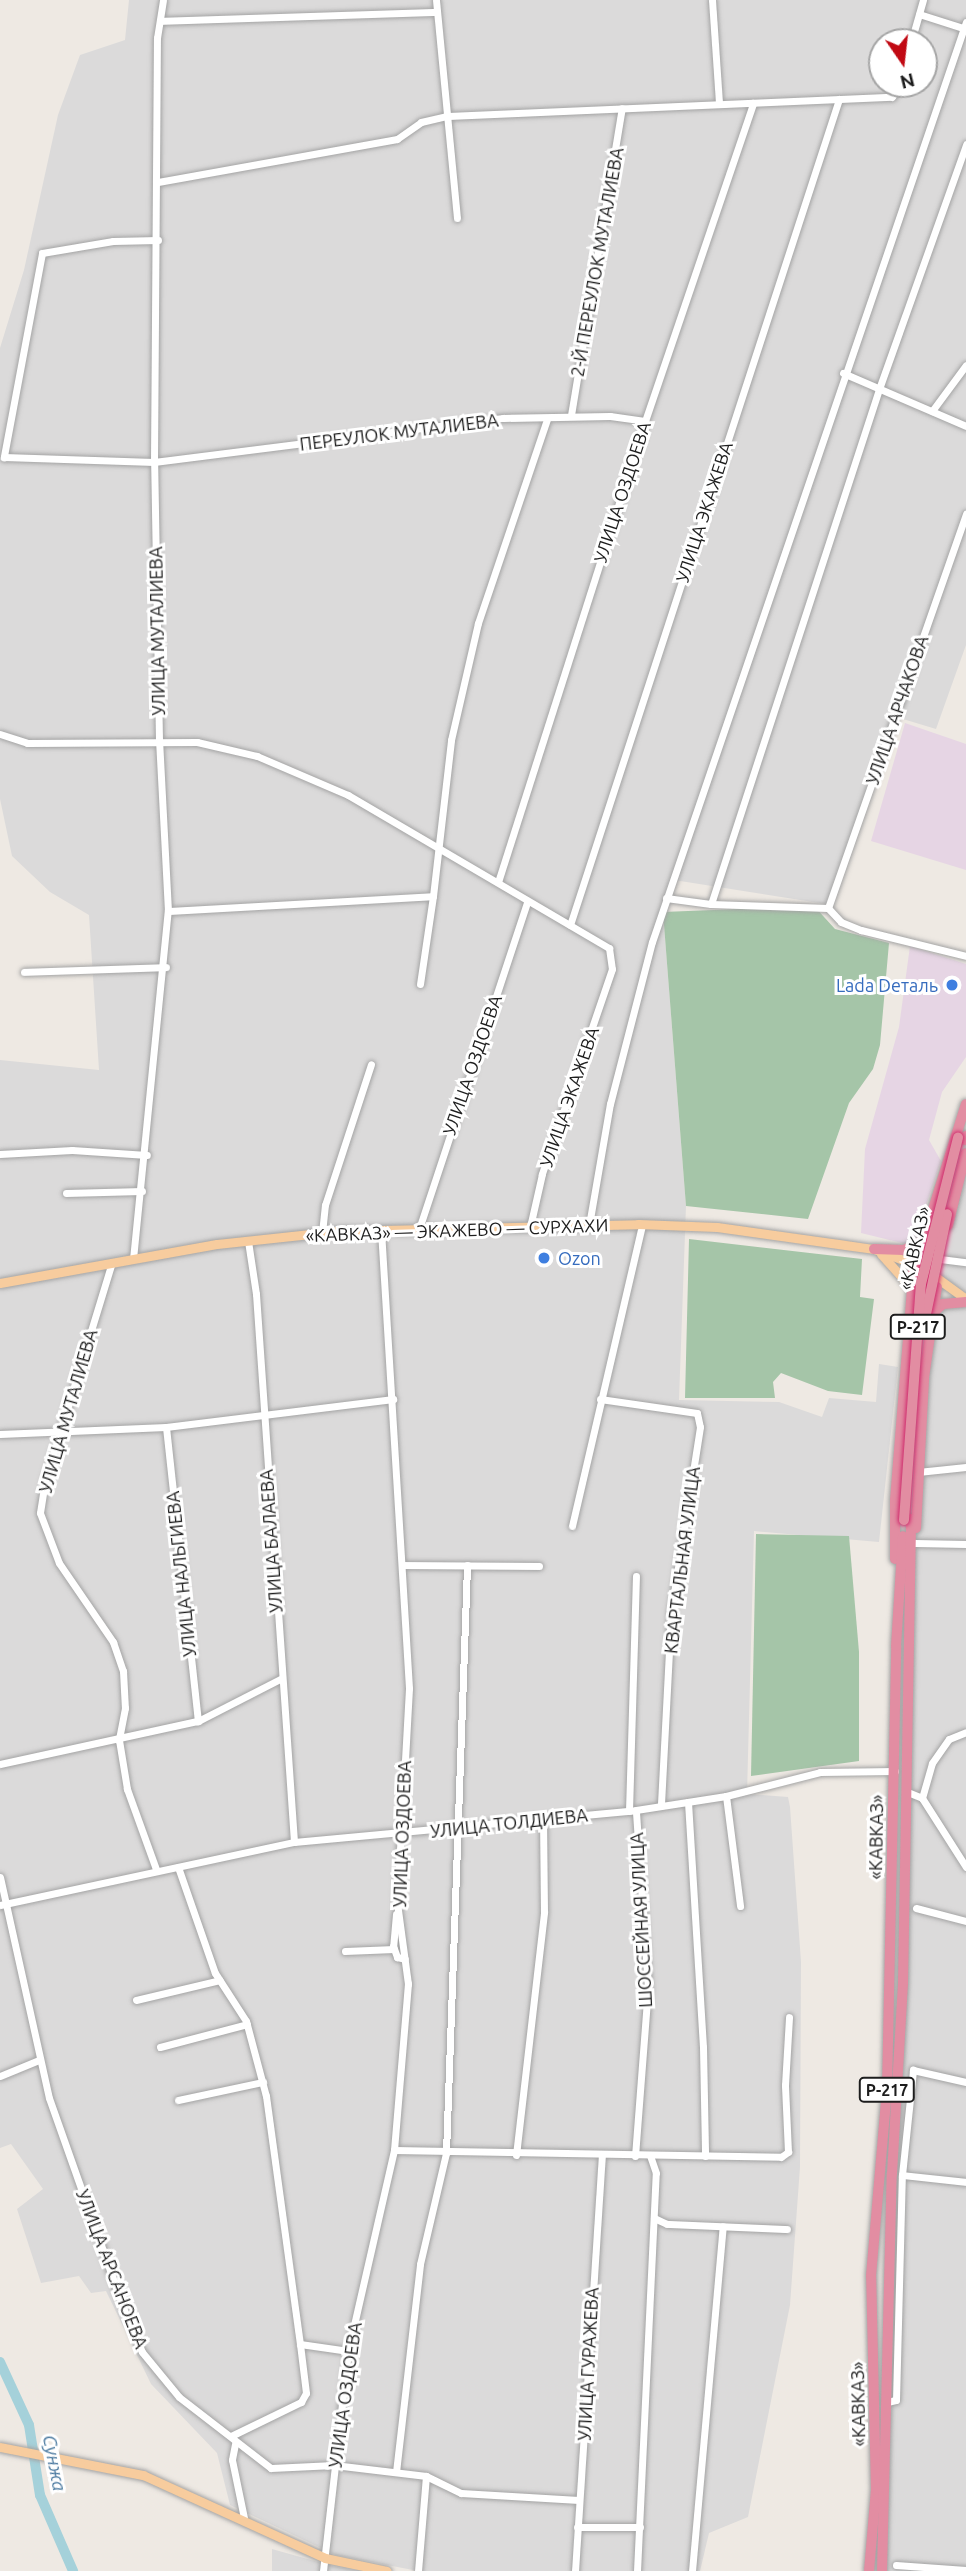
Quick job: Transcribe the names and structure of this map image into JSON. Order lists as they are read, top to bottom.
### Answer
{
  "streets": {
    "highway": ["«КАВКАЗ»", "Р-217"],
    "main road": ["«КАВКАЗ» — ЭКАЖЕВО — СУРХАХИ"],
    "street": [
      "2-Й ПЕРЕУЛОК МУТАЛИЕВА",
      "ПЕРЕУЛОК МУТАЛИЕВА",
      "УЛИЦА ОЗДОЕВА",
      "УЛИЦА ЭКАЖЕВА",
      "УЛИЦА МУТАЛИЕВА",
      "УЛИЦА АРЧАКОВА",
      "УЛИЦА БАЛАЕВА",
      "КВАРТАЛЬНАЯ УЛИЦА",
      "УЛИЦА НАЛЬГИЕВА",
      "УЛИЦА ТОЛДИЕВА",
      "ШОССЕЙНАЯ УЛИЦА",
      "УЛИЦА АРСАНОЕВА",
      "УЛИЦА ГУРАЖЕВА"
    ]
  },
  "crossings": [
    ["2-Й ПЕРЕУЛОК МУТАЛИЕВА", "ПЕРЕУЛОК МУТАЛИЕВА"],
    ["ПЕРЕУЛОК МУТАЛИЕВА", "УЛИЦА ОЗДОЕВА"],
    ["ПЕРЕУЛОК МУТАЛИЕВА", "УЛИЦА МУТАЛИЕВА"],
    ["УЛИЦА ОЗДОЕВА", "«КАВКАЗ» — ЭКАЖЕВО — СУРХАХИ"],
    ["УЛИЦА ОЗДОЕВА", "УЛИЦА ТОЛДИЕВА"],
    ["УЛИЦА ОЗДОЕВА", "УЛИЦА АРСАНОЕВА"],
    ["УЛИЦА ЭКАЖЕВА", "«КАВКАЗ» — ЭКАЖЕВО — СУРХАХИ"],
    ["УЛИЦА МУТАЛИЕВА", "«КАВКАЗ» — ЭКАЖЕВО — СУРХАХИ"],
    ["УЛИЦА МУТАЛИЕВА", "УЛИЦА ТОЛДИЕВА"],
    ["«КАВКАЗ» — ЭКАЖЕВО — СУРХАХИ", "«КАВКАЗ»"],
    ["«КАВКАЗ» — ЭКАЖЕВО — СУРХАХИ", "УЛИЦА БАЛАЕВА"],
    ["«КАВКАЗ»", "Р-217"],
    ["«КАВКАЗ»", "УЛИЦА ТОЛДИЕВА"],
    ["УЛИЦА БАЛАЕВА", "УЛИЦА ТОЛДИЕВА"],
    ["КВАРТАЛЬНАЯ УЛИЦА", "УЛИЦА ТОЛДИЕВА"],
    ["УЛИЦА ТОЛДИЕВА", "ШОССЕЙНАЯ УЛИЦА"],
    ["УЛИЦА ТОЛДИЕВА", "УЛИЦА АРСАНОЕВА"],
    ["УЛИЦА АРСАНОЕВА", "УЛИЦА ГУРАЖЕВА"]
  ],
  "water": ["Сунжа"],
  "places": ["Lada Dеталь", "Ozon"],
  "north": "bottom"
}
